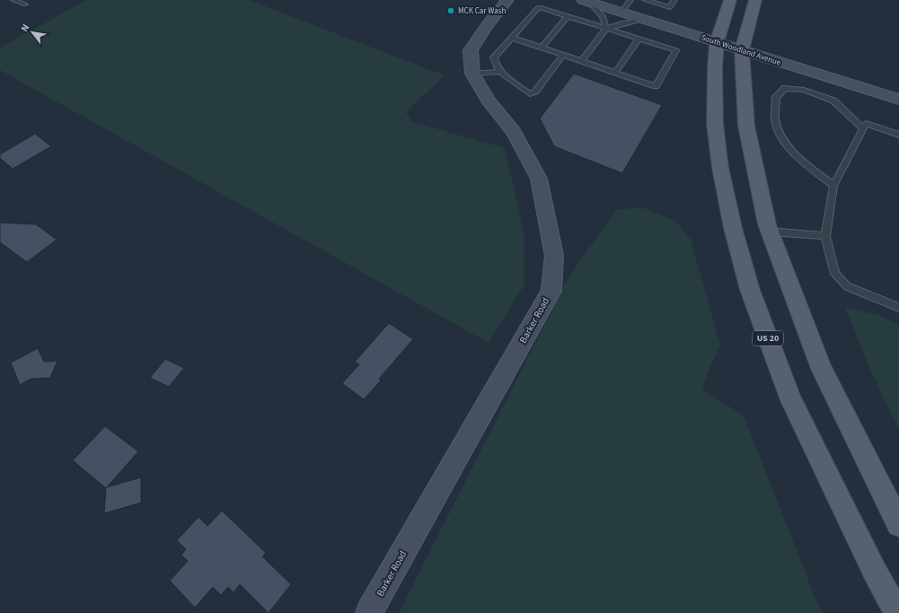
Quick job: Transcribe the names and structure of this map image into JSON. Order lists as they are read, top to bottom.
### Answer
{
  "streets": {
    "main road": ["US 20"],
    "street": ["South Woodland Avenue", "Barker Road"]
  },
  "crossings": [
    ["South Woodland Avenue", "US 20"]
  ],
  "places": ["MCK Car Wash"],
  "north": "top left"
}
